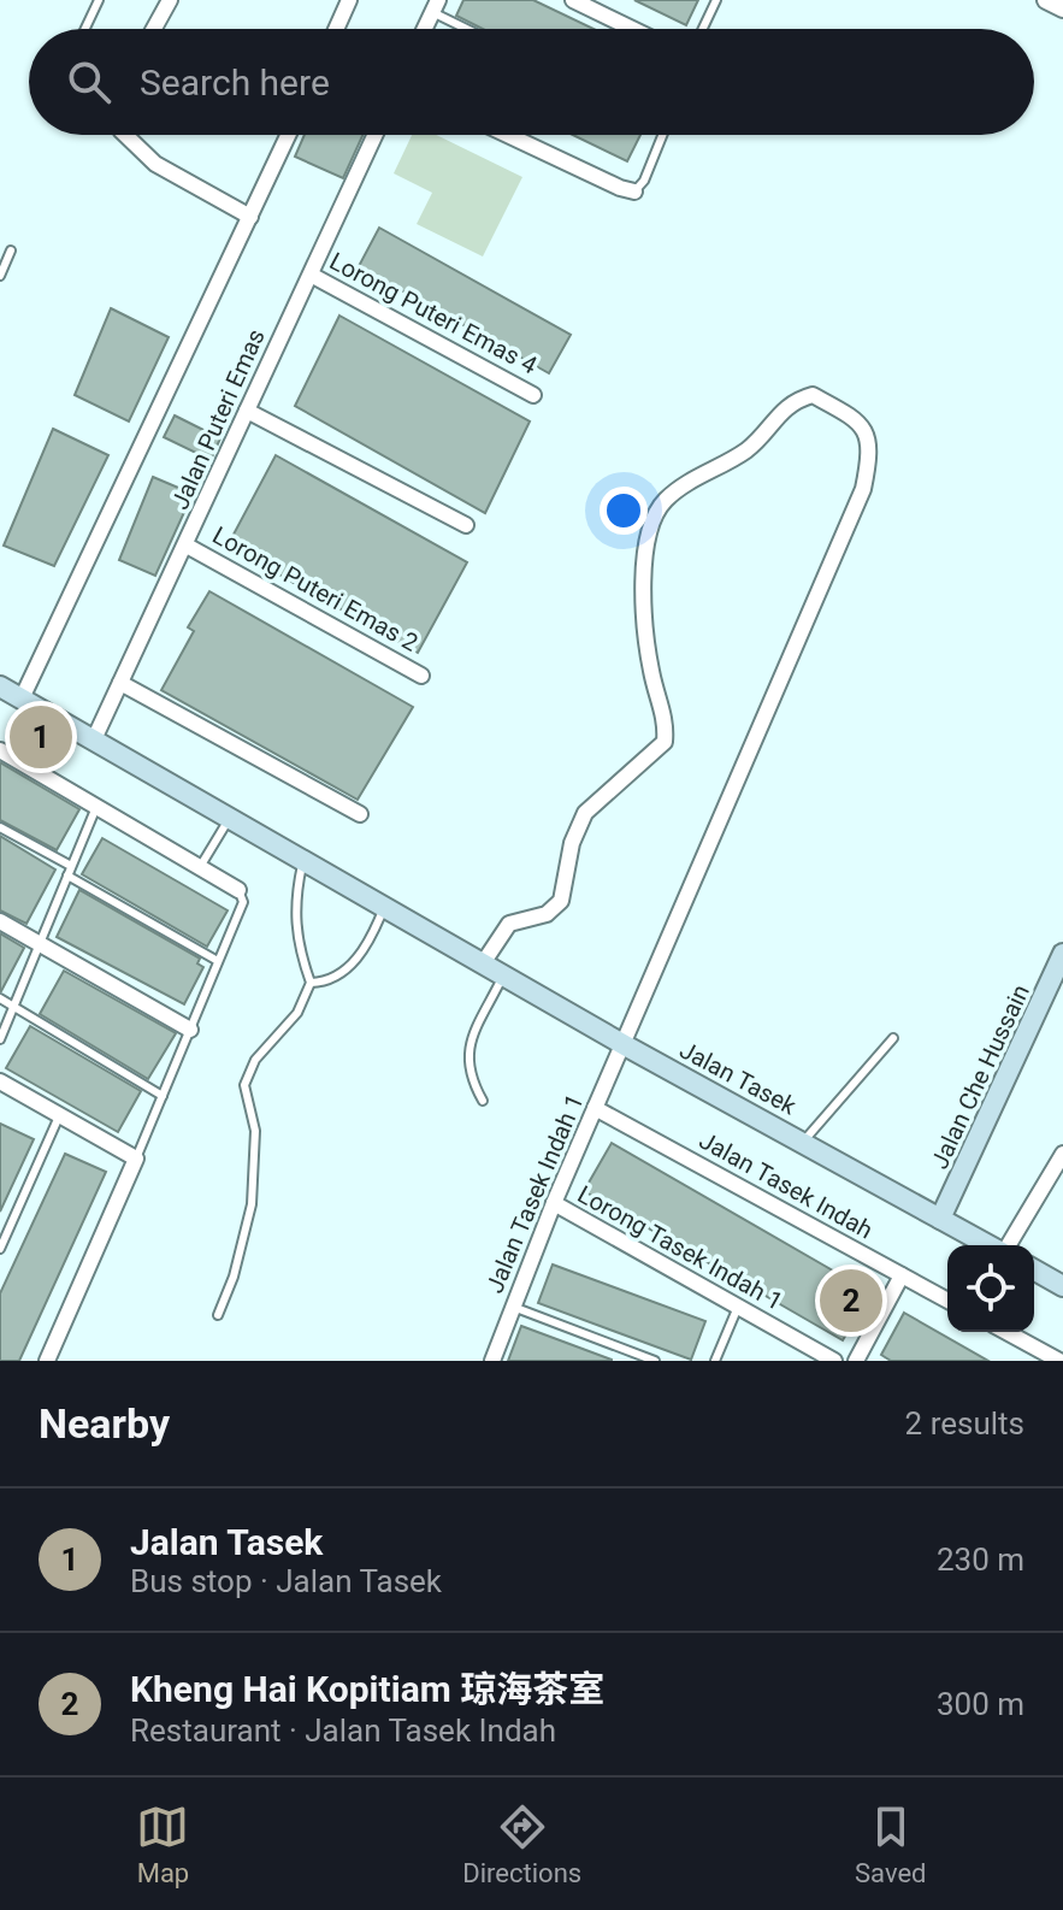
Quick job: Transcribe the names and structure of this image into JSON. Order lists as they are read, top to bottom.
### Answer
{
  "streets": {
    "main road": ["Jalan Che Hussain", "Jalan Tasek"],
    "street": [
      "Lorong Puteri Emas 4",
      "Jalan Puteri Emas",
      "Lorong Puteri Emas 2",
      "Jalan Tasek Indah",
      "Jalan Tasek Indah 1",
      "Lorong Tasek Indah 1"
    ]
  },
  "crossings": [
    ["Lorong Puteri Emas 4", "Jalan Puteri Emas"],
    ["Jalan Puteri Emas", "Lorong Puteri Emas 2"],
    ["Jalan Puteri Emas", "Jalan Tasek"],
    ["Jalan Che Hussain", "Jalan Tasek"],
    ["Jalan Tasek", "Jalan Tasek Indah 1"],
    ["Jalan Tasek Indah", "Jalan Tasek Indah 1"],
    ["Jalan Tasek Indah 1", "Lorong Tasek Indah 1"]
  ],
  "page": {
    "search": "Search here",
    "pins": ["1", "2"],
    "heading": ["Nearby", "2 results"],
    "list": [
      {
        "mark": "1",
        "name": "Jalan Tasek",
        "note": "Bus stop · Jalan Tasek",
        "value": "230 m"
      },
      {
        "mark": "2",
        "name": "Kheng Hai Kopitiam 琼海茶室",
        "note": "Restaurant · Jalan Tasek Indah",
        "value": "300 m"
      }
    ],
    "nav": ["Map", "Directions", "Saved"]
  }
}
